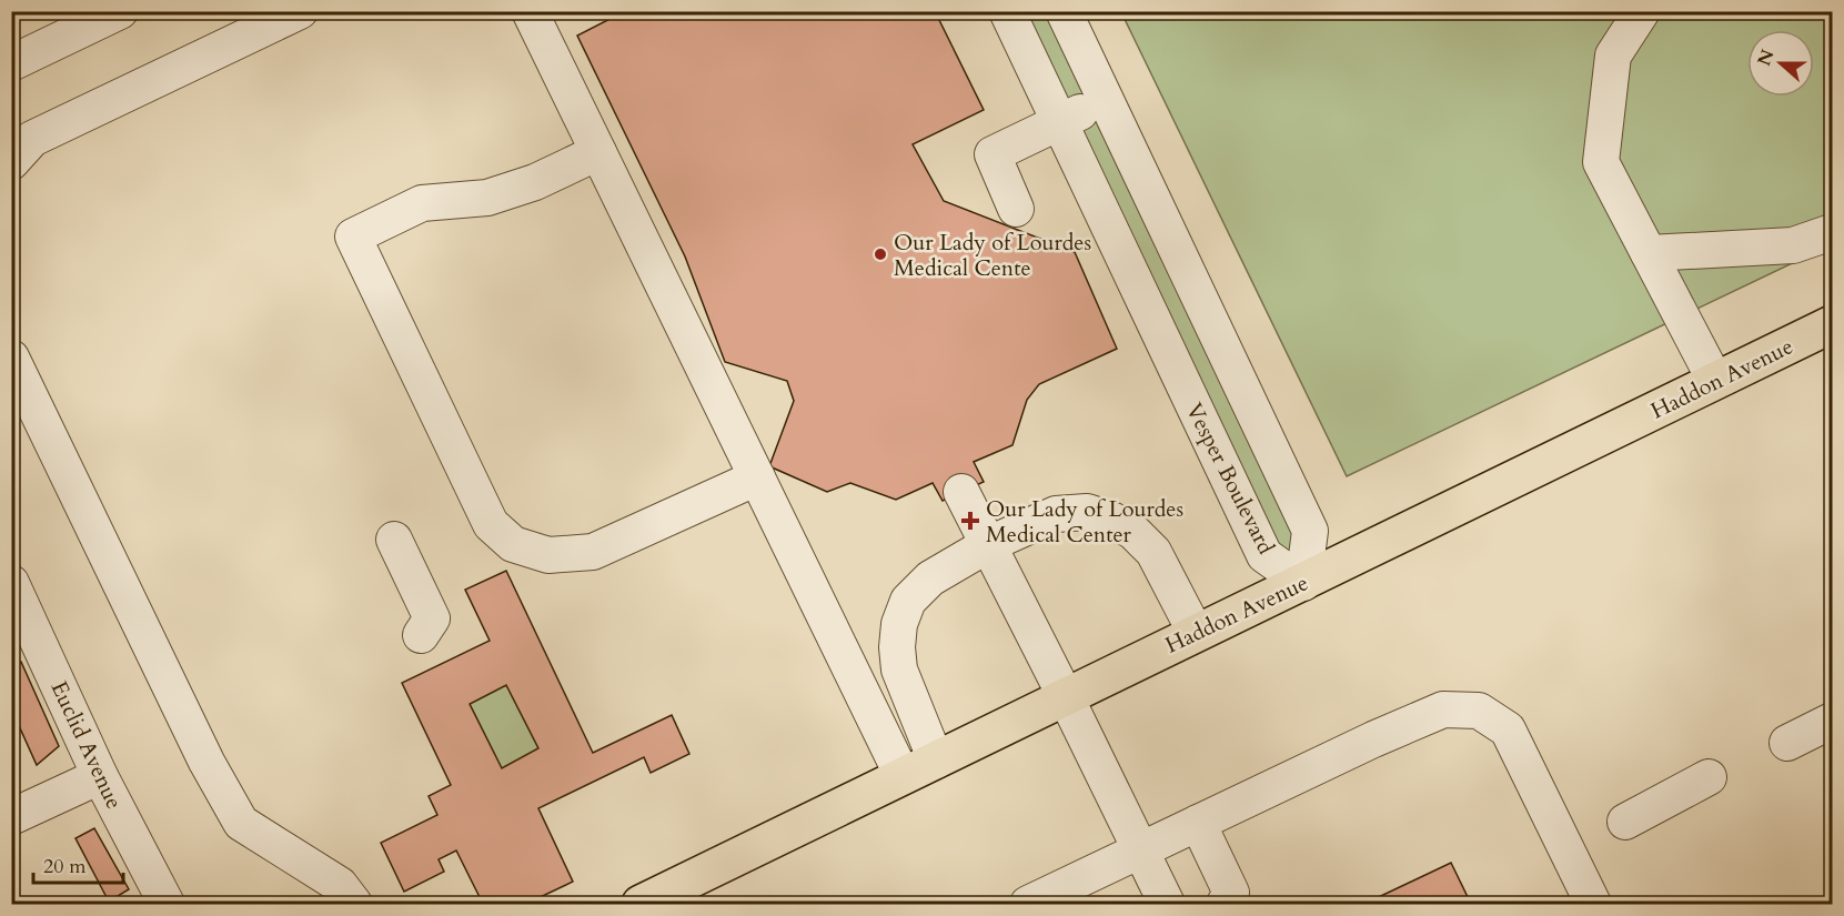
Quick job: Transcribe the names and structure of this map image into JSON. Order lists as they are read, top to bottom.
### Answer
{
  "streets": {
    "main road": ["Haddon Avenue"],
    "street": ["Vesper Boulevard", "Euclid Avenue"]
  },
  "crossings": [
    ["Haddon Avenue", "Vesper Boulevard"]
  ],
  "places": {
    "other": ["Our Lady of Lourdes Medical Cente"],
    "health": ["Our Lady of Lourdes Medical Center"]
  },
  "scale_bar": "20 m",
  "north": "left"
}
